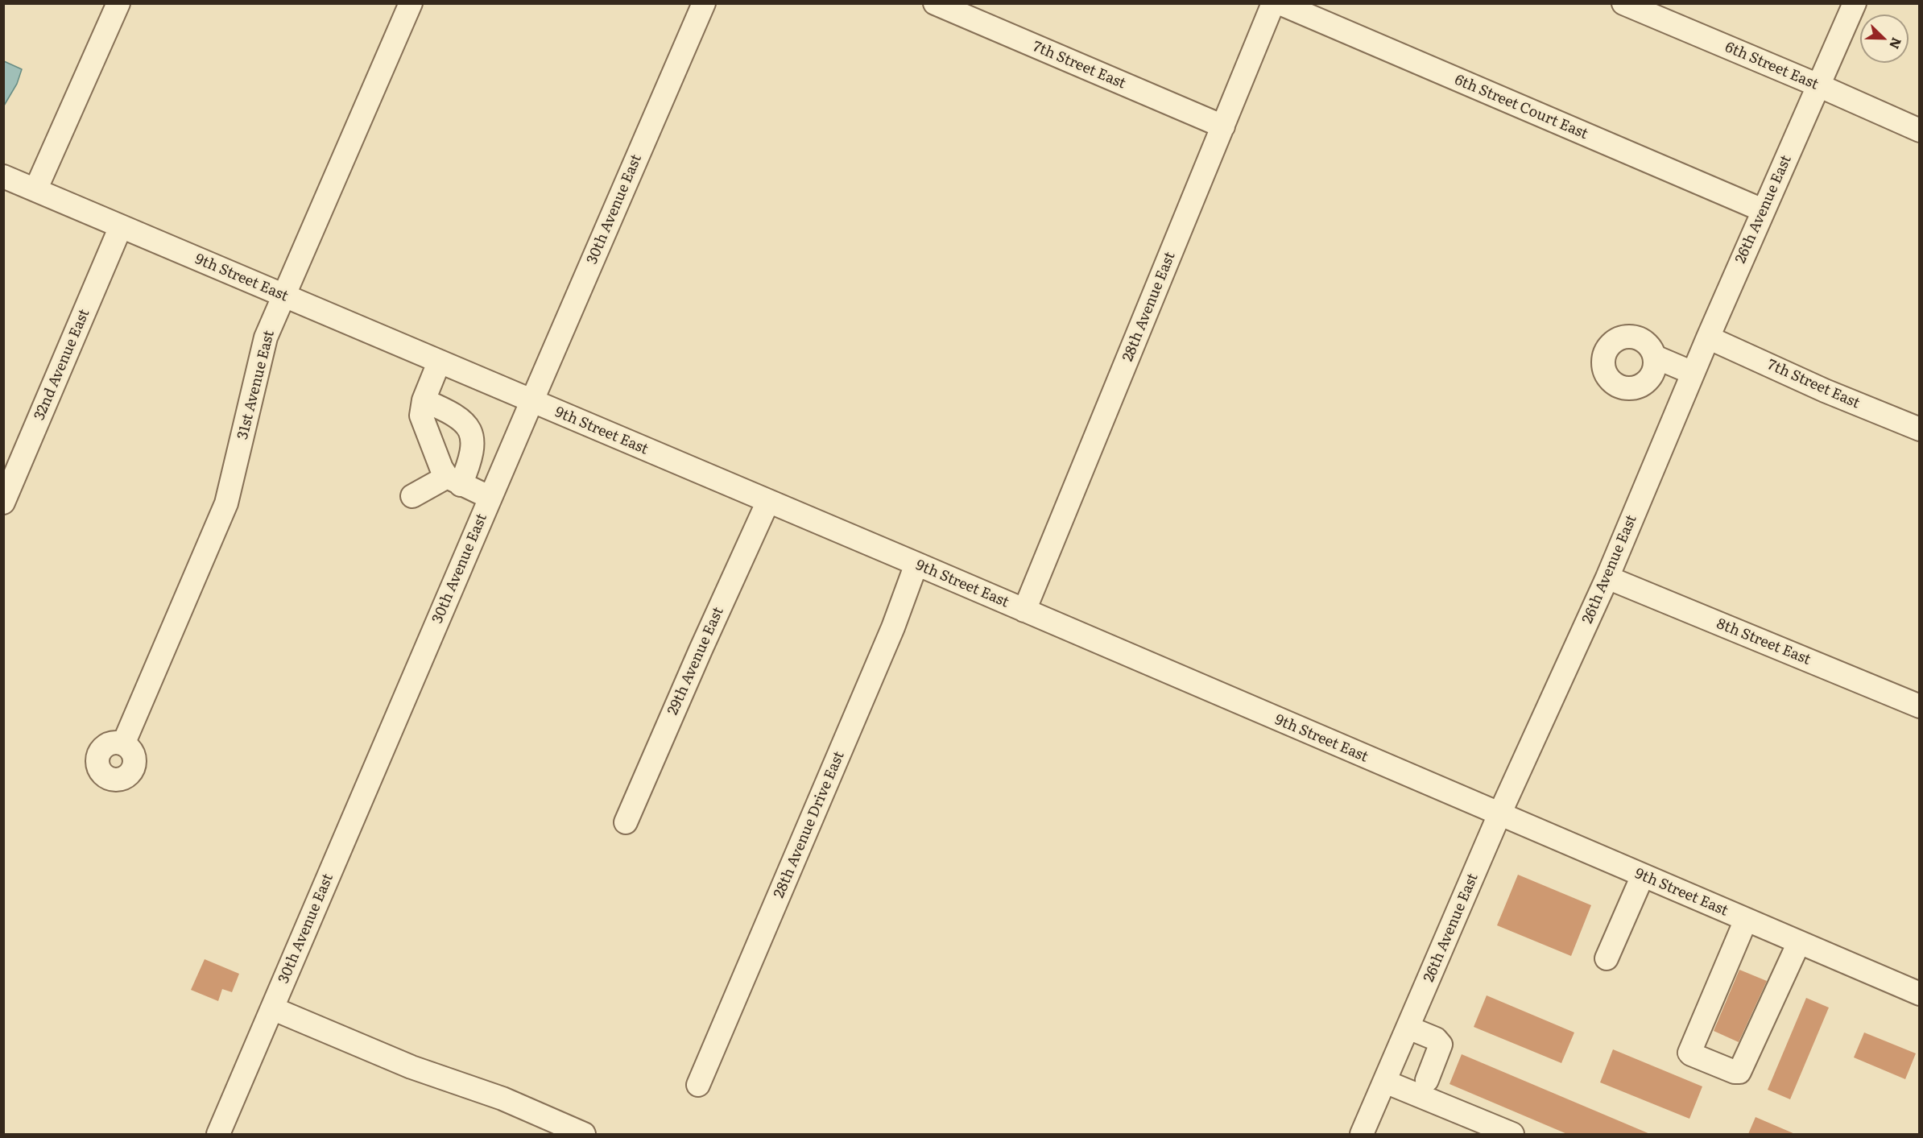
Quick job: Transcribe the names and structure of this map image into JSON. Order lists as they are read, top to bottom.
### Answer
{
  "streets": {
    "street": [
      "7th Street East",
      "6th Street East",
      "6th Street Court East",
      "30th Avenue East",
      "26th Avenue East",
      "9th Street East",
      "28th Avenue East",
      "32nd Avenue East",
      "31st Avenue East",
      "8th Street East",
      "29th Avenue East",
      "28th Avenue Drive East"
    ]
  },
  "crossings": [
    ["7th Street East", "26th Avenue East"],
    ["7th Street East", "28th Avenue East"],
    ["6th Street East", "26th Avenue East"],
    ["6th Street Court East", "26th Avenue East"],
    ["30th Avenue East", "9th Street East"],
    ["26th Avenue East", "9th Street East"],
    ["26th Avenue East", "8th Street East"],
    ["9th Street East", "28th Avenue East"],
    ["9th Street East", "32nd Avenue East"],
    ["9th Street East", "31st Avenue East"],
    ["9th Street East", "29th Avenue East"],
    ["9th Street East", "28th Avenue Drive East"]
  ],
  "north": "bottom right"
}
